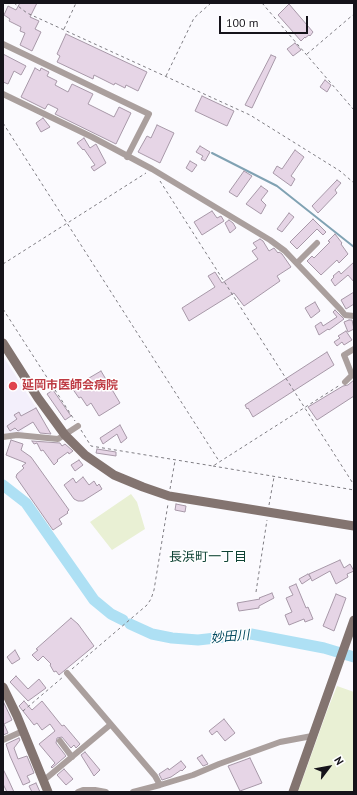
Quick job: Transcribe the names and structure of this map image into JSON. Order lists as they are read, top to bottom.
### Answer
{
  "districts": ["長浜町一丁目"],
  "water": ["妙田川"],
  "places": ["延岡市医師会病院"],
  "scale_bar": "100 m",
  "north": "top right"
}
